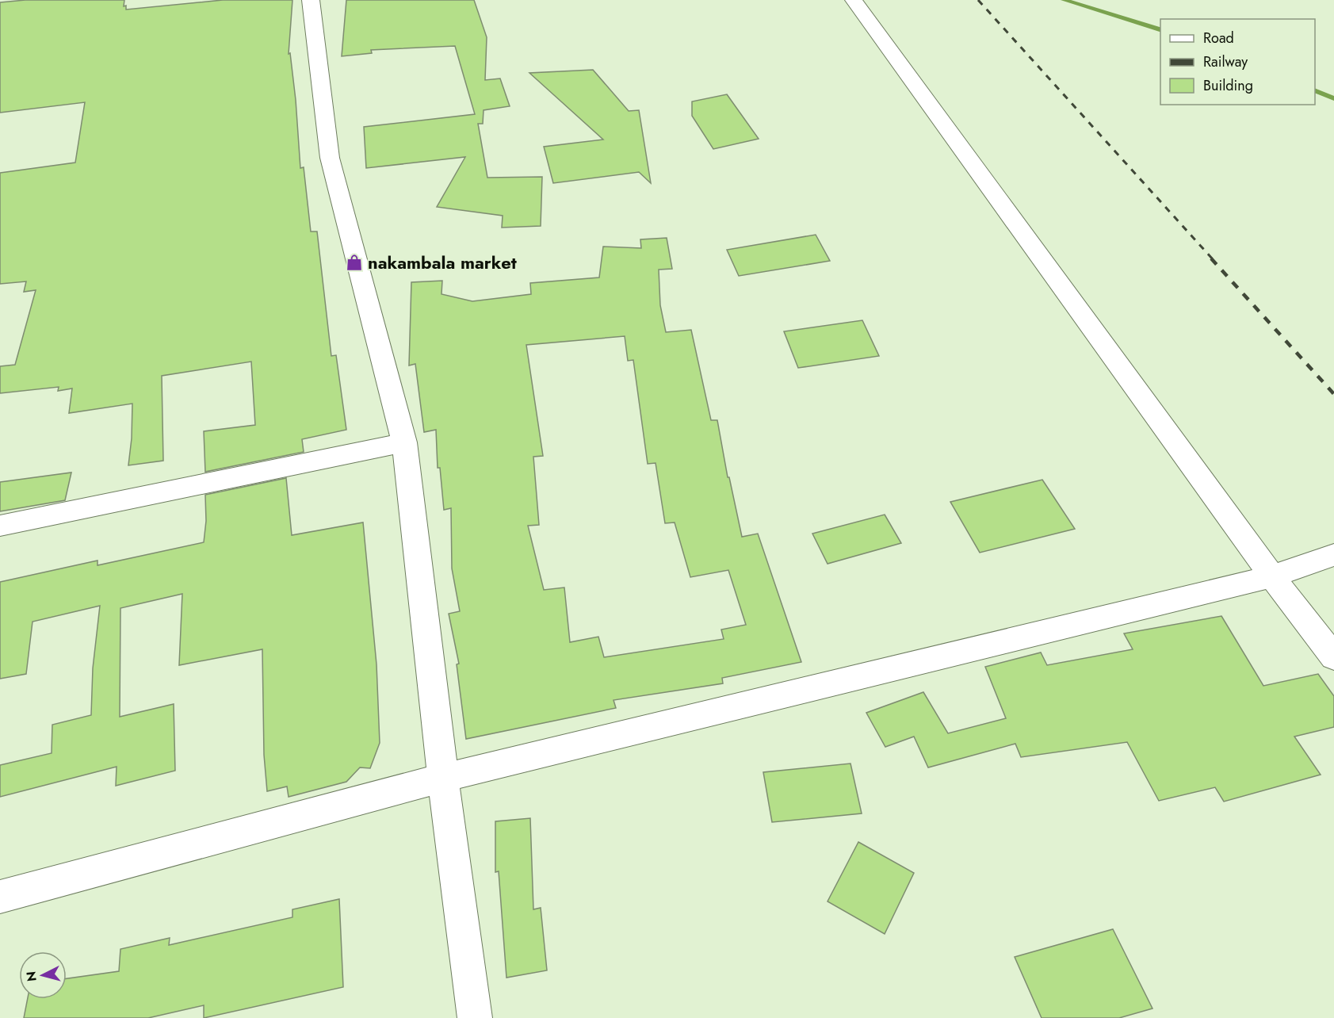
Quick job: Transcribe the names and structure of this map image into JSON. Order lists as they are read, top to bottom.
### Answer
{
  "places": {
    "shop": ["nakambala market"]
  },
  "legend": ["Road", "Railway", "Building"],
  "north": "left"
}
